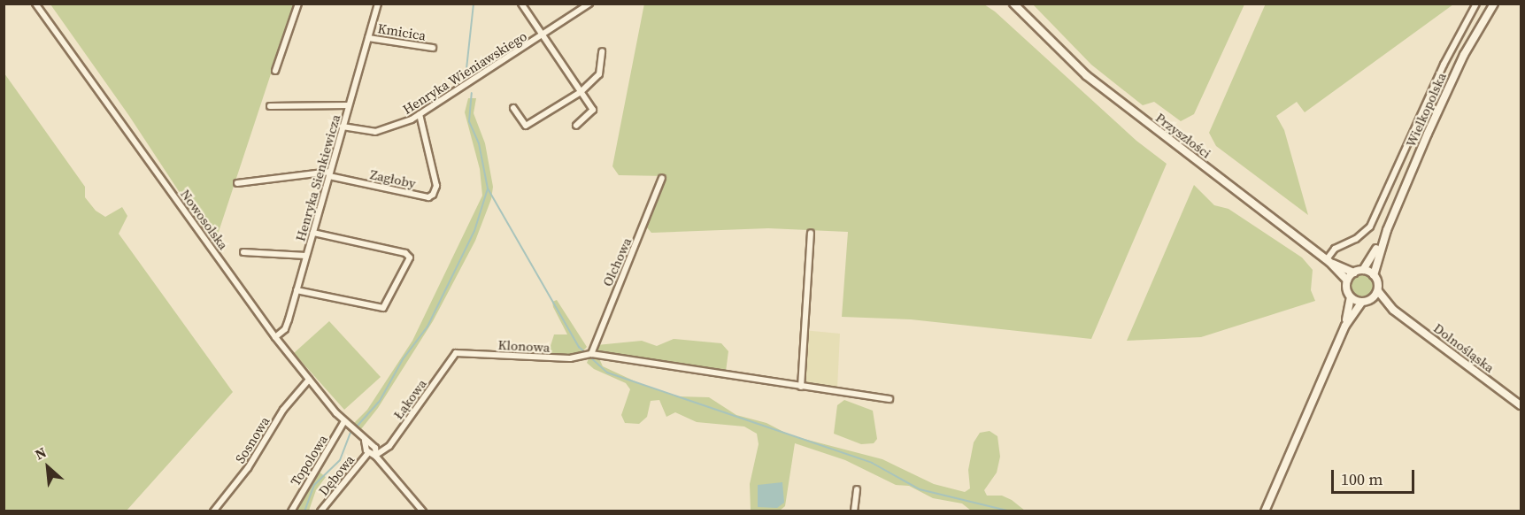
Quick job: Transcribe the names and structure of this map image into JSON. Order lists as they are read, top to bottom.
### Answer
{
  "streets": {
    "main road": ["Wielkopolska", "Dolnośląska"],
    "street": [
      "Kmicica",
      "Henryka Wieniawskiego",
      "Przyszłości",
      "Henryka Sienkiewicza",
      "Zagłoby",
      "Nowosolska",
      "Olchowa",
      "Klonowa",
      "Łąkowa",
      "Sosnowa",
      "Topolowa",
      "Dębowa"
    ]
  },
  "crossings": [
    ["Kmicica", "Henryka Sienkiewicza"],
    ["Henryka Wieniawskiego", "Henryka Sienkiewicza"],
    ["Henryka Wieniawskiego", "Zagłoby"],
    ["Wielkopolska", "Przyszłości"],
    ["Wielkopolska", "Dolnośląska"],
    ["Przyszłości", "Dolnośląska"],
    ["Henryka Sienkiewicza", "Zagłoby"],
    ["Henryka Sienkiewicza", "Nowosolska"],
    ["Nowosolska", "Łąkowa"],
    ["Nowosolska", "Sosnowa"],
    ["Nowosolska", "Topolowa"],
    ["Nowosolska", "Dębowa"],
    ["Olchowa", "Klonowa"],
    ["Klonowa", "Łąkowa"]
  ],
  "scale_bar": "100 m",
  "north": "top left"
}
